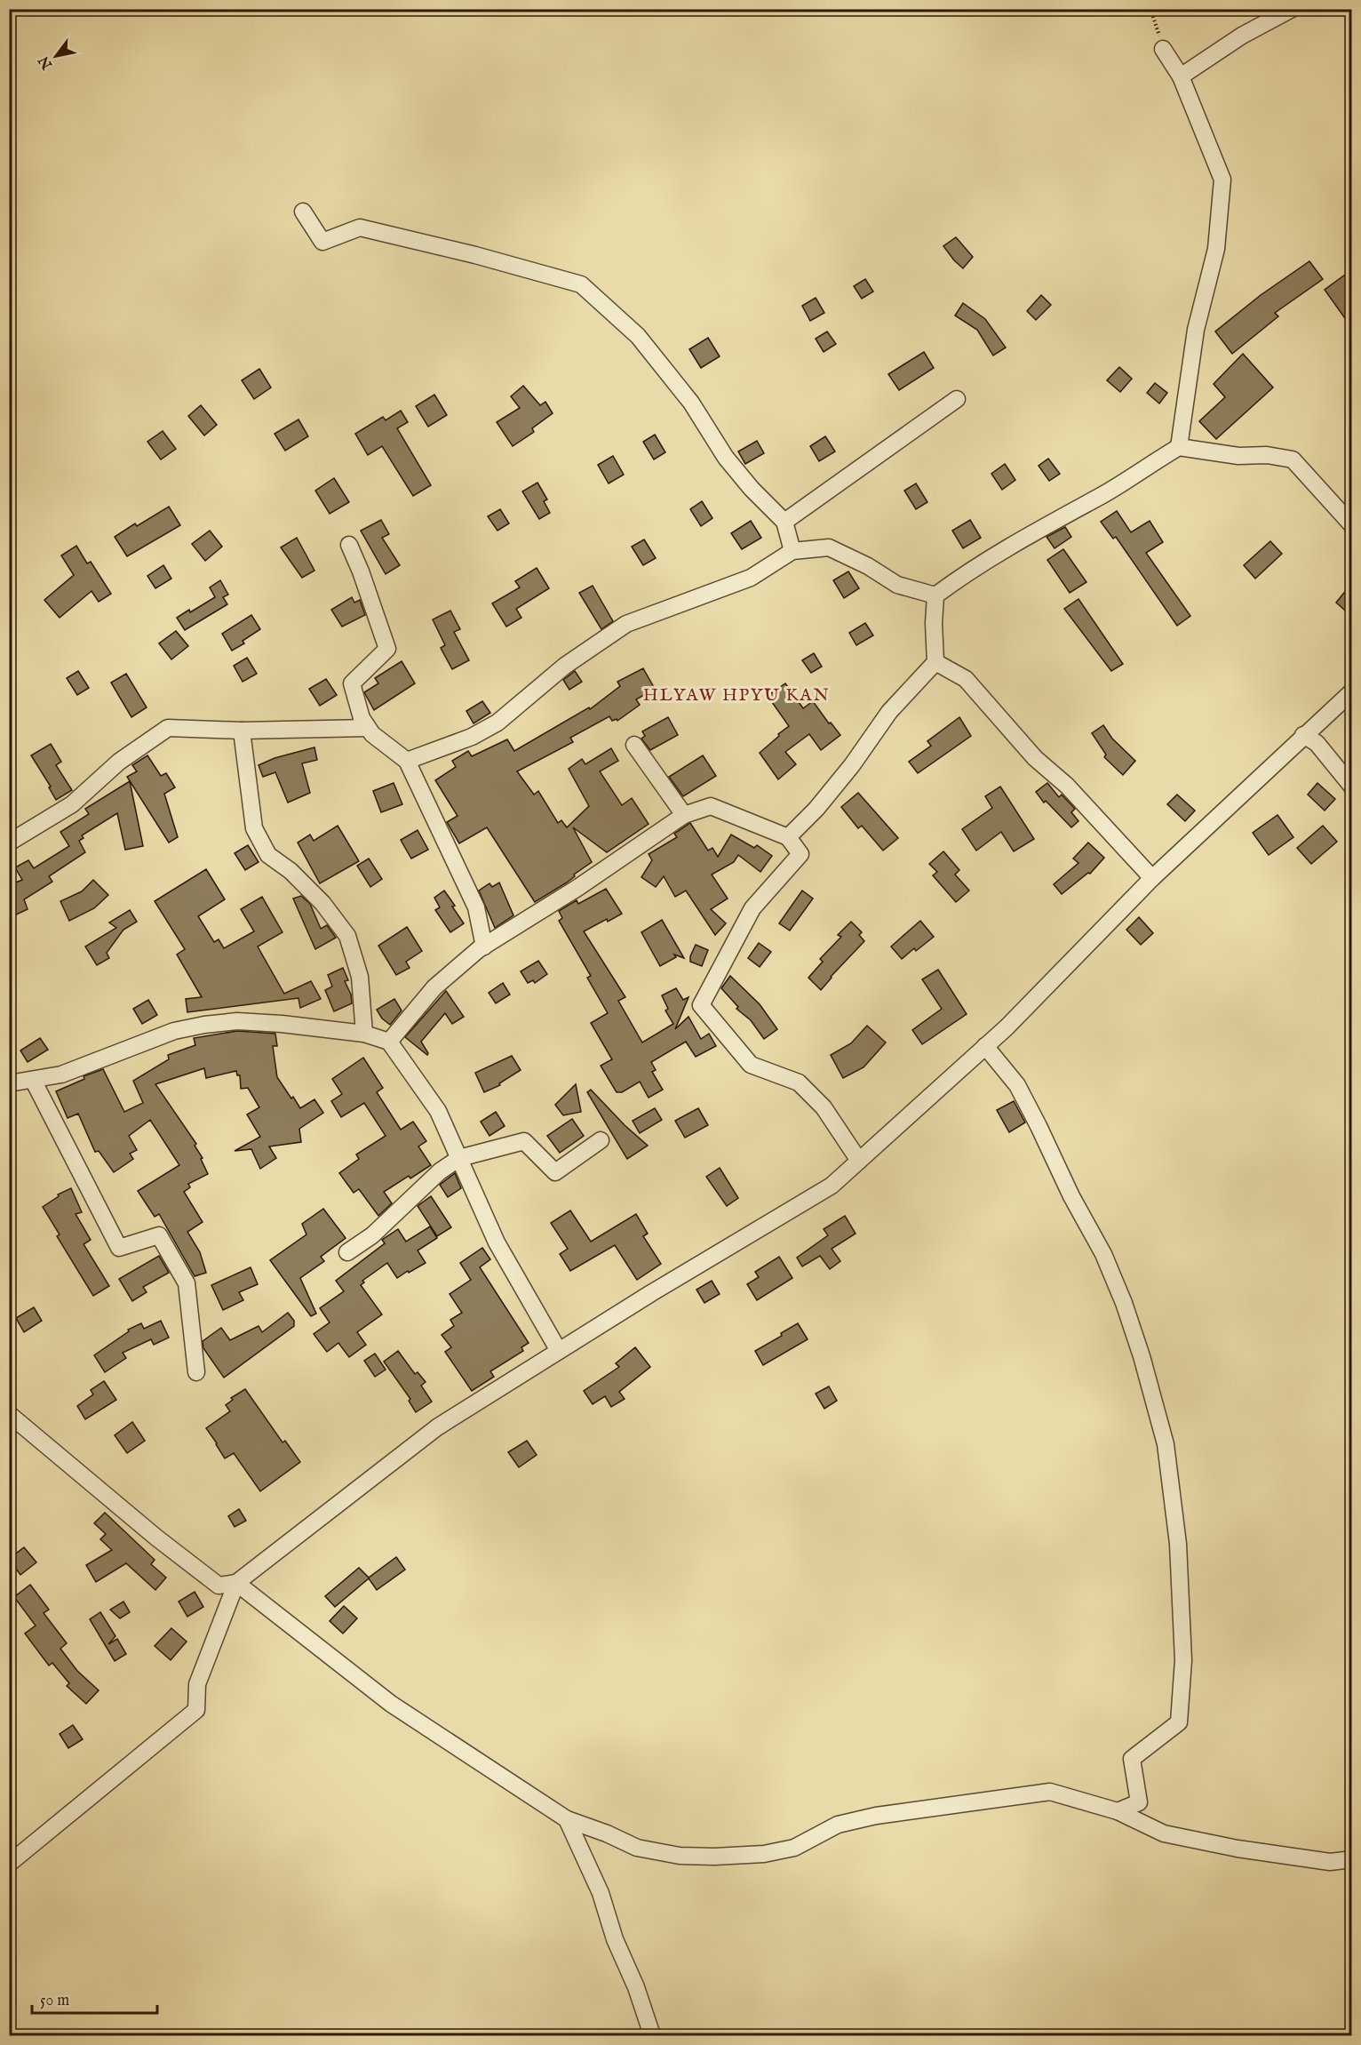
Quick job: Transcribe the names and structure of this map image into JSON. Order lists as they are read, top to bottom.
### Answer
{
  "districts": ["HLYAW HPYU KAN"],
  "scale_bar": "50 m",
  "north": "bottom left"
}
